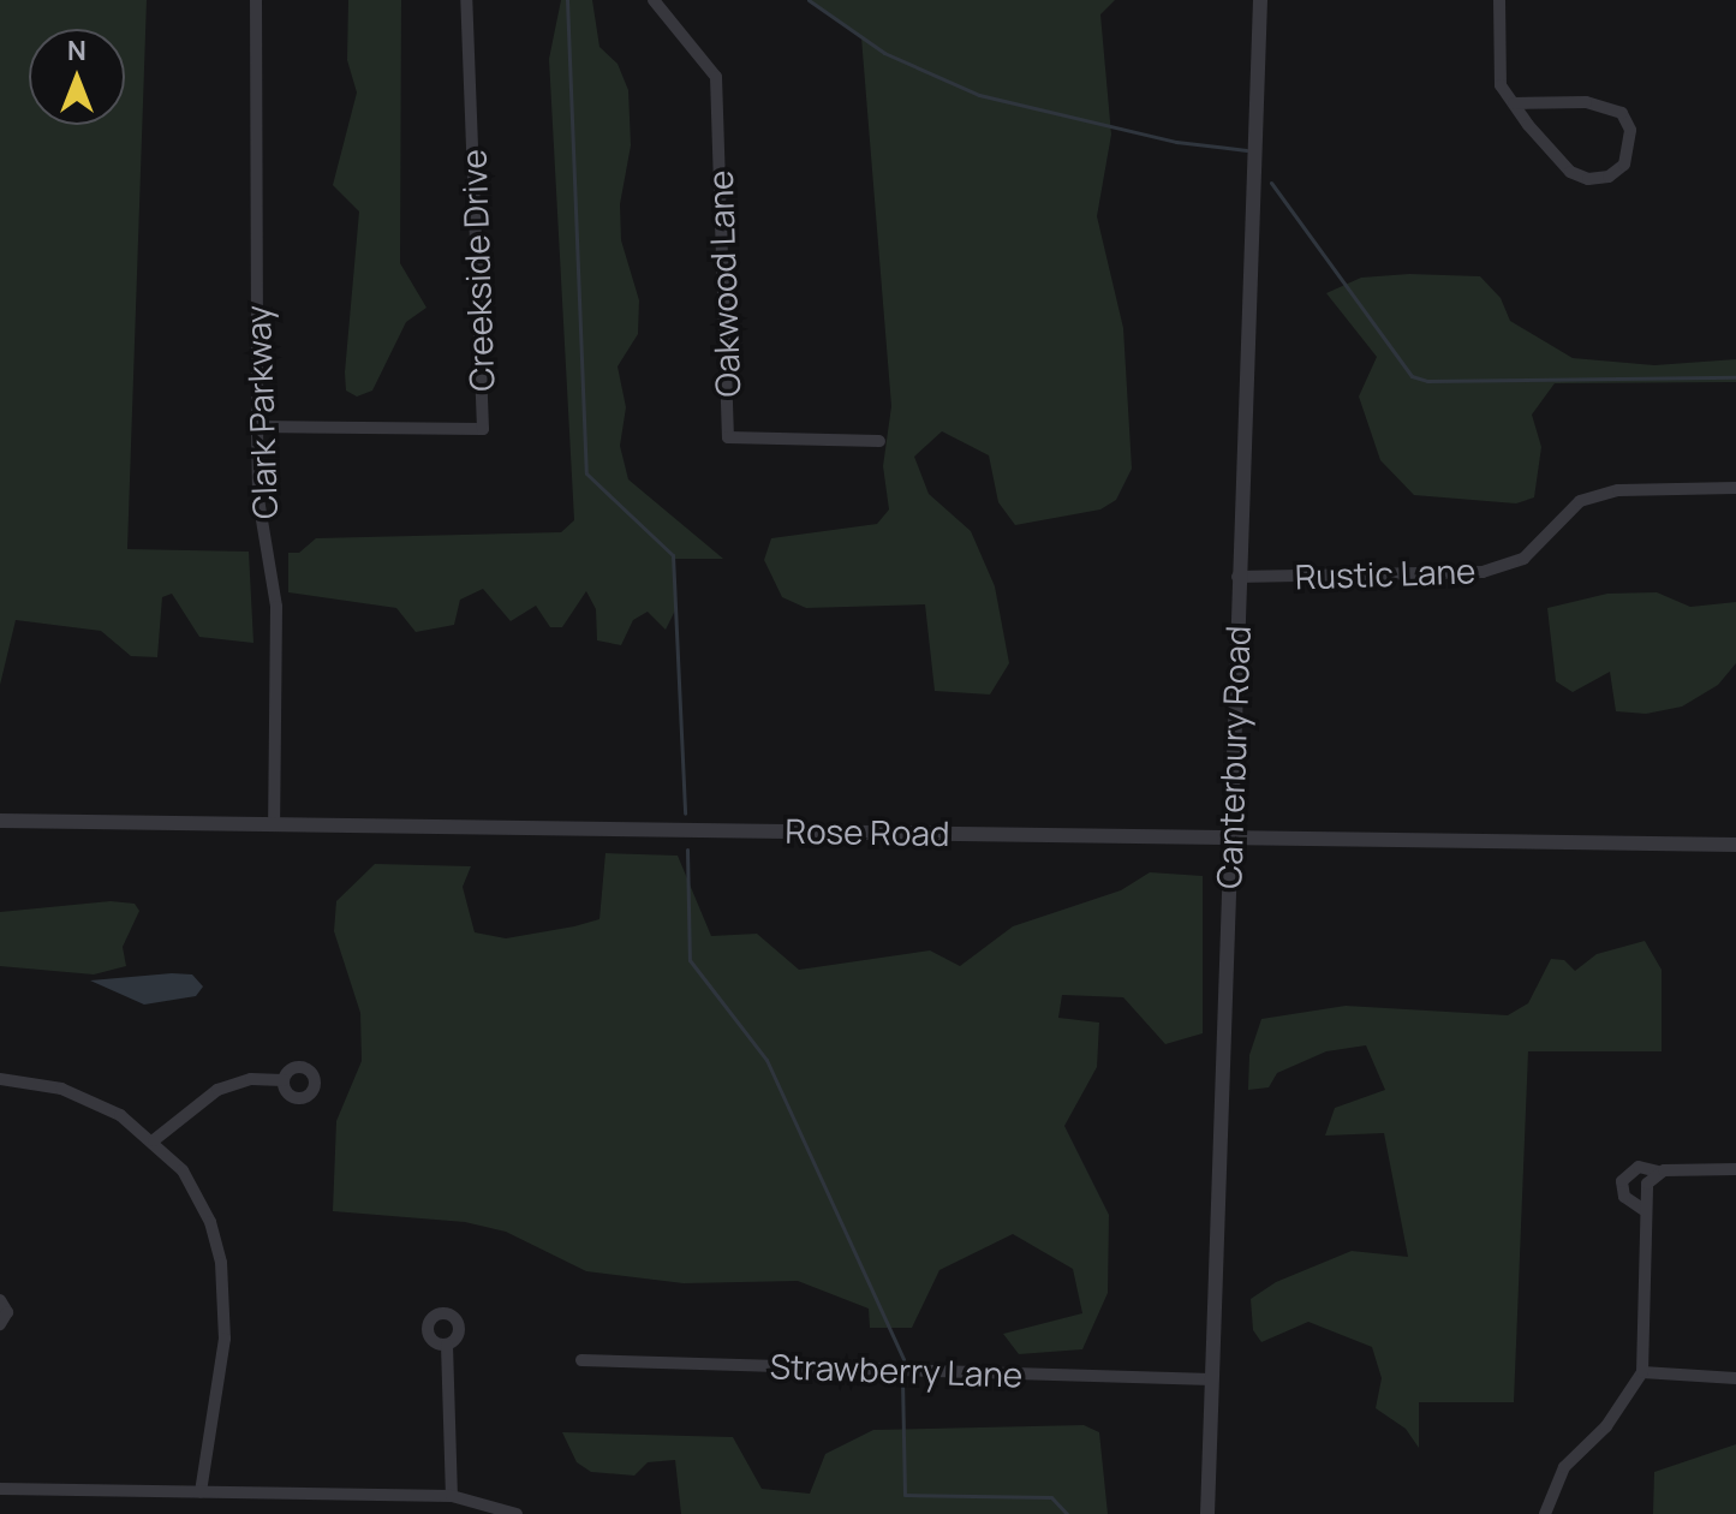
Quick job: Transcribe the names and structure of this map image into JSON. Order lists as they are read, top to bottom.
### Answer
{
  "streets": {
    "street": [
      "Creekside Drive",
      "Oakwood Lane",
      "Clark Parkway",
      "Rustic Lane",
      "Canterbury Road",
      "Rose Road",
      "Strawberry Lane"
    ]
  },
  "crossings": [
    ["Creekside Drive", "Clark Parkway"],
    ["Clark Parkway", "Rose Road"],
    ["Rustic Lane", "Canterbury Road"],
    ["Canterbury Road", "Rose Road"],
    ["Canterbury Road", "Strawberry Lane"]
  ],
  "north": "top"
}
